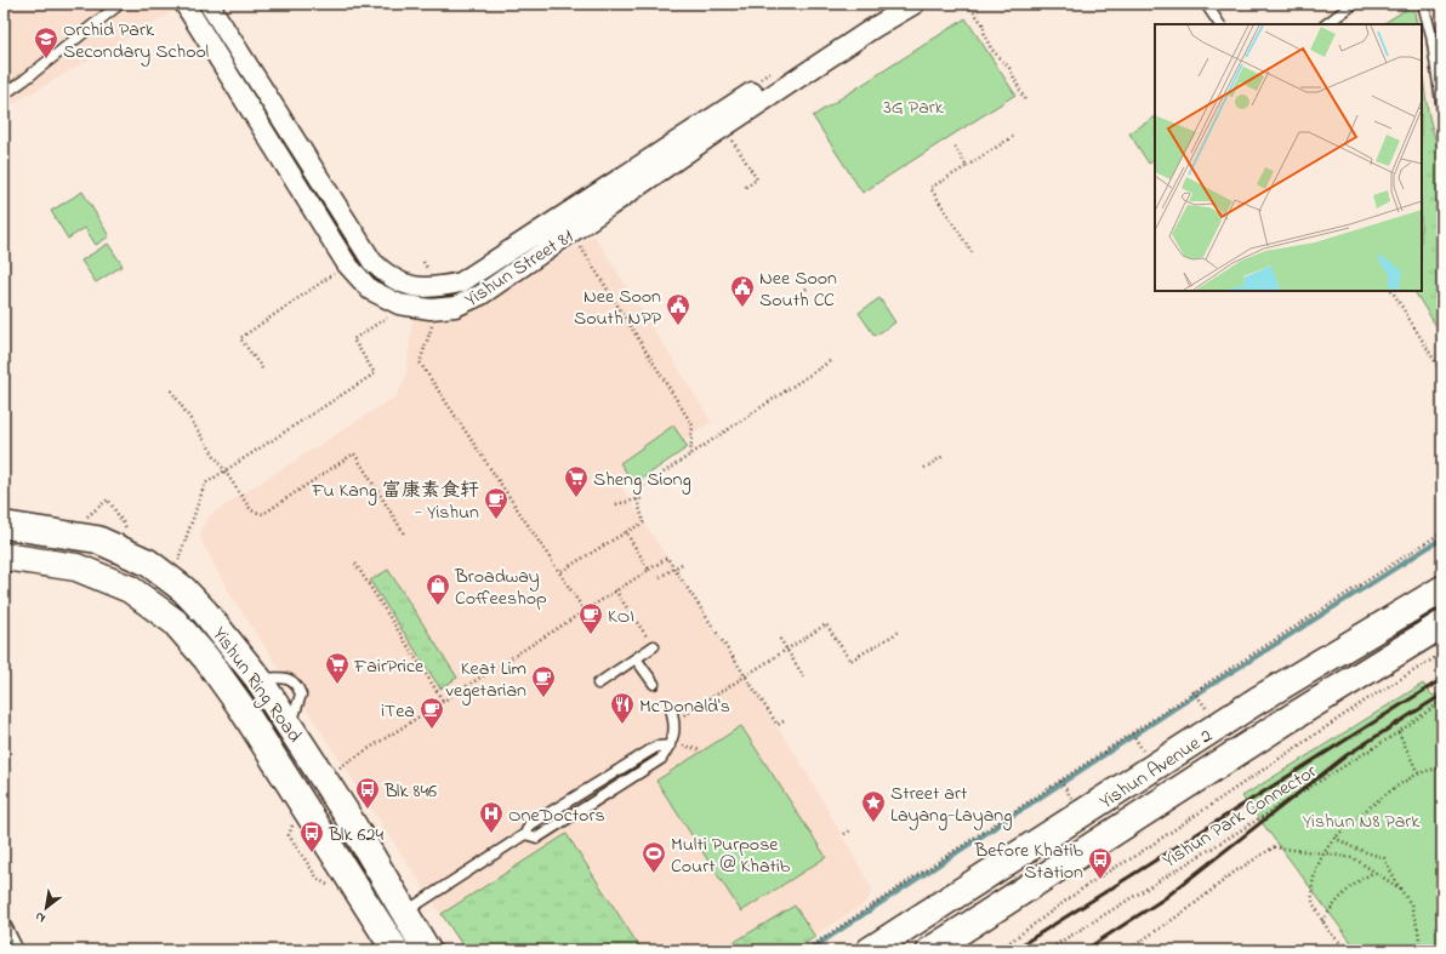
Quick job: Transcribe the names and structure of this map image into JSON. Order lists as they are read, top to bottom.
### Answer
{
  "streets": {
    "main road": ["Yishun Ring Road", "Yishun Avenue 2"],
    "street": ["Yishun Street 81"],
    "path": ["Yishun Park Connector"]
  },
  "parks": ["3G Park", "Yishun N8 Park"],
  "places": {
    "school or university": ["Orchid Park Secondary School"],
    "public building": ["Nee Soon South CC", "Nee Soon South NPP"],
    "supermarket": ["Sheng Siong", "FairPrice"],
    "cafe": [
      "Fu Kang 富康素食轩 - Yishun",
      "KOI",
      "Keat Lim vegetarian",
      "iTea"
    ],
    "shop": ["Broadway Coffeeshop"],
    "restaurant": ["McDonald's"],
    "bus stop": ["Blk 846", "Blk 624", "Before Khatib Station"],
    "place": ["Street art Layang-Layang"],
    "hospital": ["OneDoctors"],
    "sports": ["Multi Purpose Court @ Khatib"]
  },
  "north": "bottom left"
}
